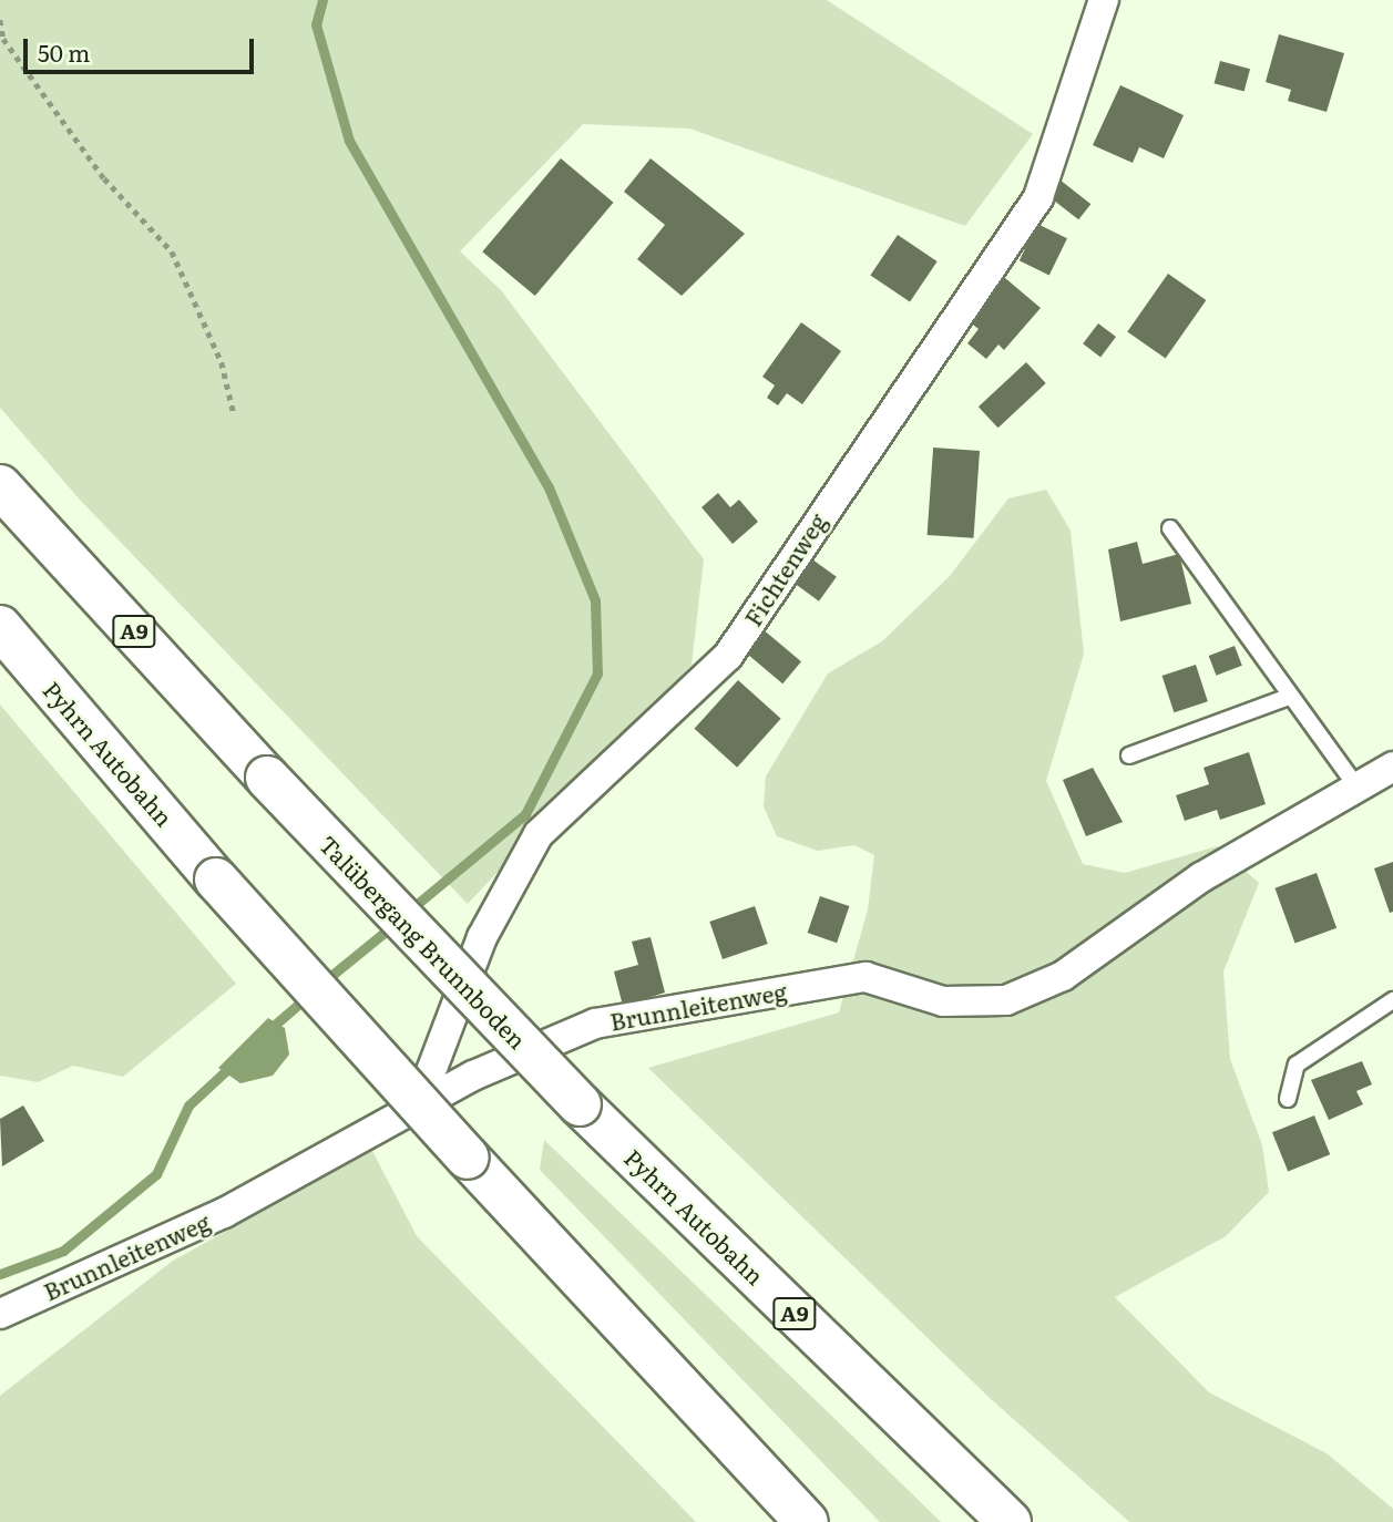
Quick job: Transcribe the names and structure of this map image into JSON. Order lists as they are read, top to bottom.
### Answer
{
  "streets": {
    "highway": ["A9", "Pyhrn Autobahn", "Talübergang Brunnboden"],
    "street": ["Fichtenweg", "Brunnleitenweg"]
  },
  "crossings": [
    ["Fichtenweg", "Brunnleitenweg"],
    ["Pyhrn Autobahn", "Talübergang Brunnboden"]
  ],
  "scale_bar": "50 m"
}
